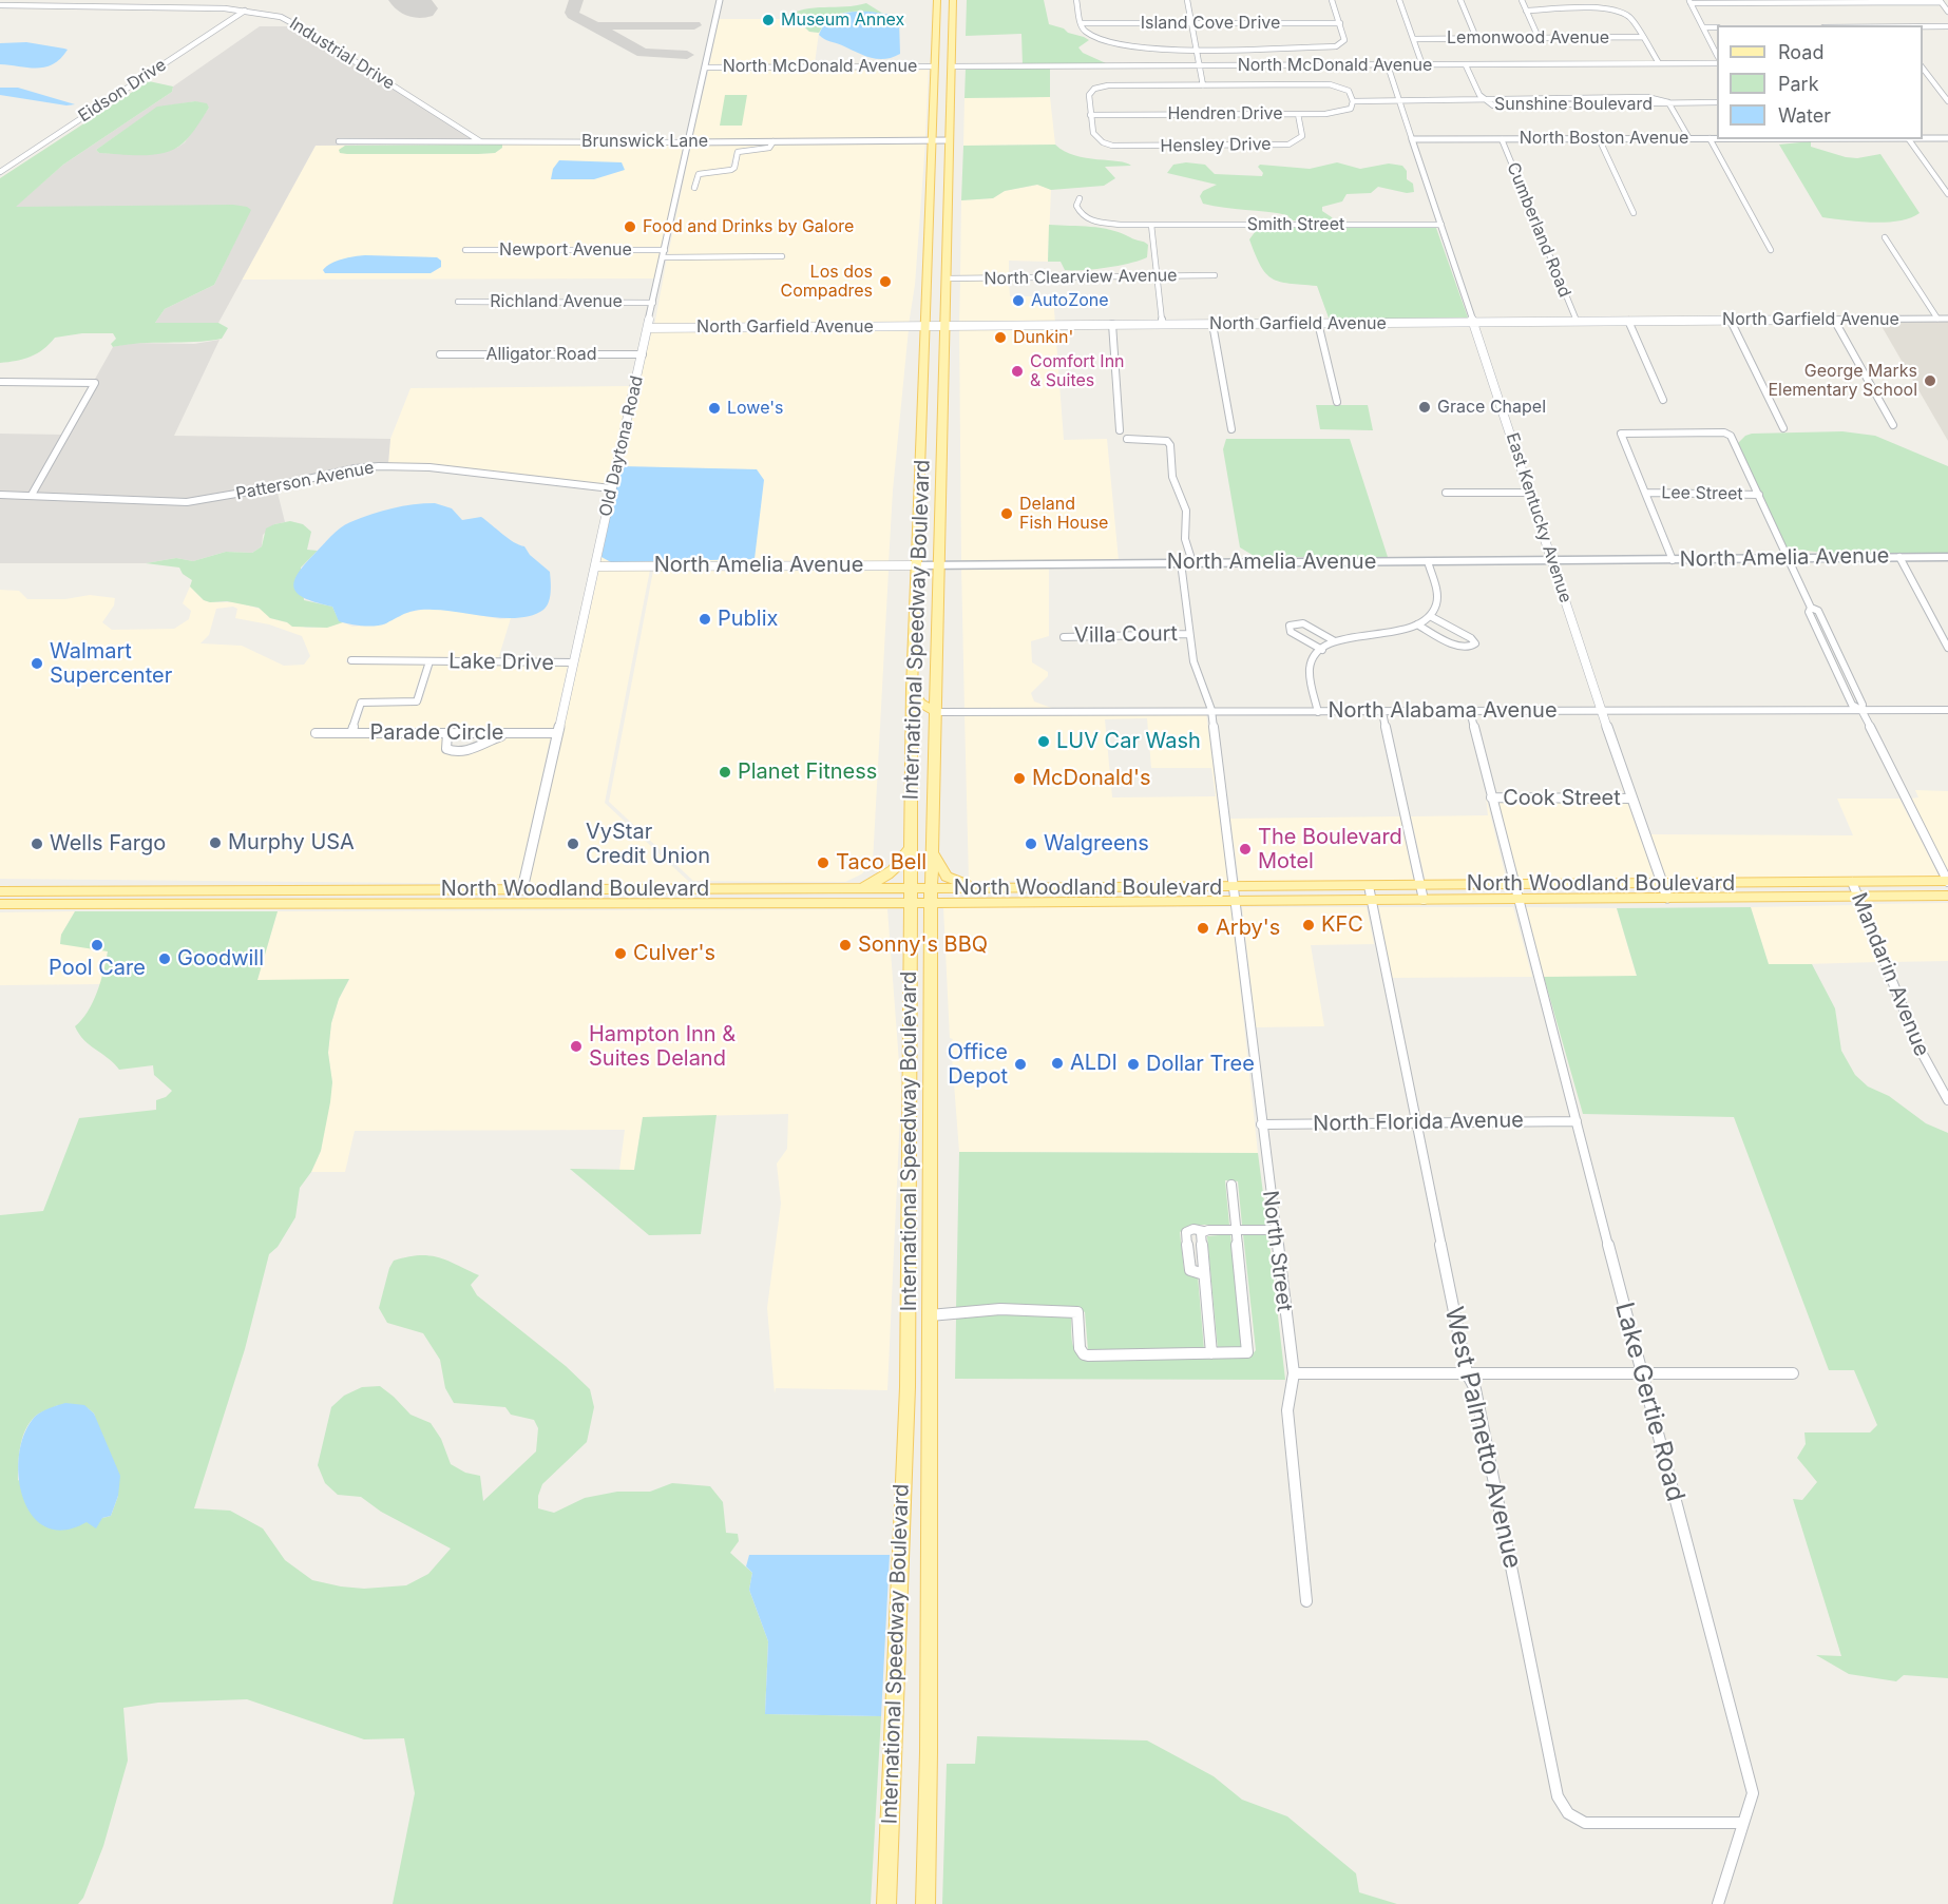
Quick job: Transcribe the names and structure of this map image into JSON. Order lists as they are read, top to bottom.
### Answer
{
  "streets": {
    "main road": ["North Amelia Avenue", "International Speedway Boulevard", "North Woodland Boulevard"],
    "street": [
      "Island Cove Drive",
      "Lemonwood Avenue",
      "Industrial Drive",
      "North McDonald Avenue",
      "Eidson Drive",
      "Sunshine Boulevard",
      "Hendren Drive",
      "North Boston Avenue",
      "Brunswick Lane",
      "Hensley Drive",
      "Smith Street",
      "Cumberland Road",
      "Newport Avenue",
      "North Clearview Avenue",
      "Richland Avenue",
      "North Garfield Avenue",
      "Alligator Road",
      "Old Daytona Road",
      "Patterson Avenue",
      "Lee Street",
      "East Kentucky Avenue",
      "Villa Court",
      "Lake Drive",
      "North Alabama Avenue",
      "Parade Circle",
      "Cook Street",
      "Mandarin Avenue",
      "North Florida Avenue",
      "North Street",
      "Lake Gertie Road",
      "West Palmetto Avenue"
    ]
  },
  "crossings": [
    ["Industrial Drive", "Eidson Drive"],
    ["Industrial Drive", "Brunswick Lane"],
    ["North McDonald Avenue", "Old Daytona Road"],
    ["North McDonald Avenue", "East Kentucky Avenue"],
    ["North McDonald Avenue", "International Speedway Boulevard"],
    ["Sunshine Boulevard", "Hendren Drive"],
    ["Sunshine Boulevard", "East Kentucky Avenue"],
    ["Hendren Drive", "Hensley Drive"],
    ["North Boston Avenue", "Cumberland Road"],
    ["North Boston Avenue", "East Kentucky Avenue"],
    ["Brunswick Lane", "Old Daytona Road"],
    ["Brunswick Lane", "International Speedway Boulevard"],
    ["Smith Street", "East Kentucky Avenue"],
    ["Cumberland Road", "North Garfield Avenue"],
    ["Newport Avenue", "Old Daytona Road"],
    ["North Clearview Avenue", "International Speedway Boulevard"],
    ["Richland Avenue", "Old Daytona Road"],
    ["North Garfield Avenue", "Old Daytona Road"],
    ["North Garfield Avenue", "East Kentucky Avenue"],
    ["North Garfield Avenue", "International Speedway Boulevard"],
    ["Alligator Road", "Old Daytona Road"],
    ["Old Daytona Road", "Patterson Avenue"],
    ["Old Daytona Road", "North Amelia Avenue"],
    ["Old Daytona Road", "Lake Drive"],
    ["Old Daytona Road", "Parade Circle"],
    ["Old Daytona Road", "North Woodland Boulevard"],
    ["East Kentucky Avenue", "North Amelia Avenue"],
    ["East Kentucky Avenue", "North Alabama Avenue"],
    ["East Kentucky Avenue", "Cook Street"],
    ["East Kentucky Avenue", "North Woodland Boulevard"],
    ["North Amelia Avenue", "International Speedway Boulevard"],
    ["North Amelia Avenue", "North Street"],
    ["International Speedway Boulevard", "North Alabama Avenue"],
    ["International Speedway Boulevard", "North Woodland Boulevard"],
    ["Villa Court", "North Street"],
    ["Lake Drive", "Parade Circle"],
    ["North Alabama Avenue", "North Street"],
    ["North Alabama Avenue", "Lake Gertie Road"],
    ["Cook Street", "Lake Gertie Road"],
    ["North Woodland Boulevard", "Mandarin Avenue"],
    ["North Woodland Boulevard", "North Street"],
    ["North Woodland Boulevard", "Lake Gertie Road"],
    ["North Woodland Boulevard", "West Palmetto Avenue"],
    ["North Florida Avenue", "North Street"],
    ["North Florida Avenue", "Lake Gertie Road"],
    ["North Florida Avenue", "West Palmetto Avenue"],
    ["Lake Gertie Road", "West Palmetto Avenue"]
  ],
  "places": [
    "Museum Annex",
    "Food and Drinks by Galore",
    "Los dos Compadres",
    "AutoZone",
    "Dunkin'",
    "Comfort Inn & Suites",
    "George Marks Elementary School",
    "Grace Chapel",
    "Lowe's",
    "Deland Fish House",
    "Publix",
    "Walmart Supercenter",
    "LUV Car Wash",
    "Planet Fitness",
    "McDonald's",
    "Murphy USA",
    "Wells Fargo",
    "VyStar Credit Union",
    "Walgreens",
    "The Boulevard Motel",
    "Taco Bell",
    "KFC",
    "Arby's",
    "Pool Care",
    "Sonny's BBQ",
    "Culver's",
    "Goodwill",
    "Hampton Inn & Suites Deland",
    "ALDI",
    "Office Depot",
    "Dollar Tree"
  ],
  "legend": ["Road", "Park", "Water"]
}
